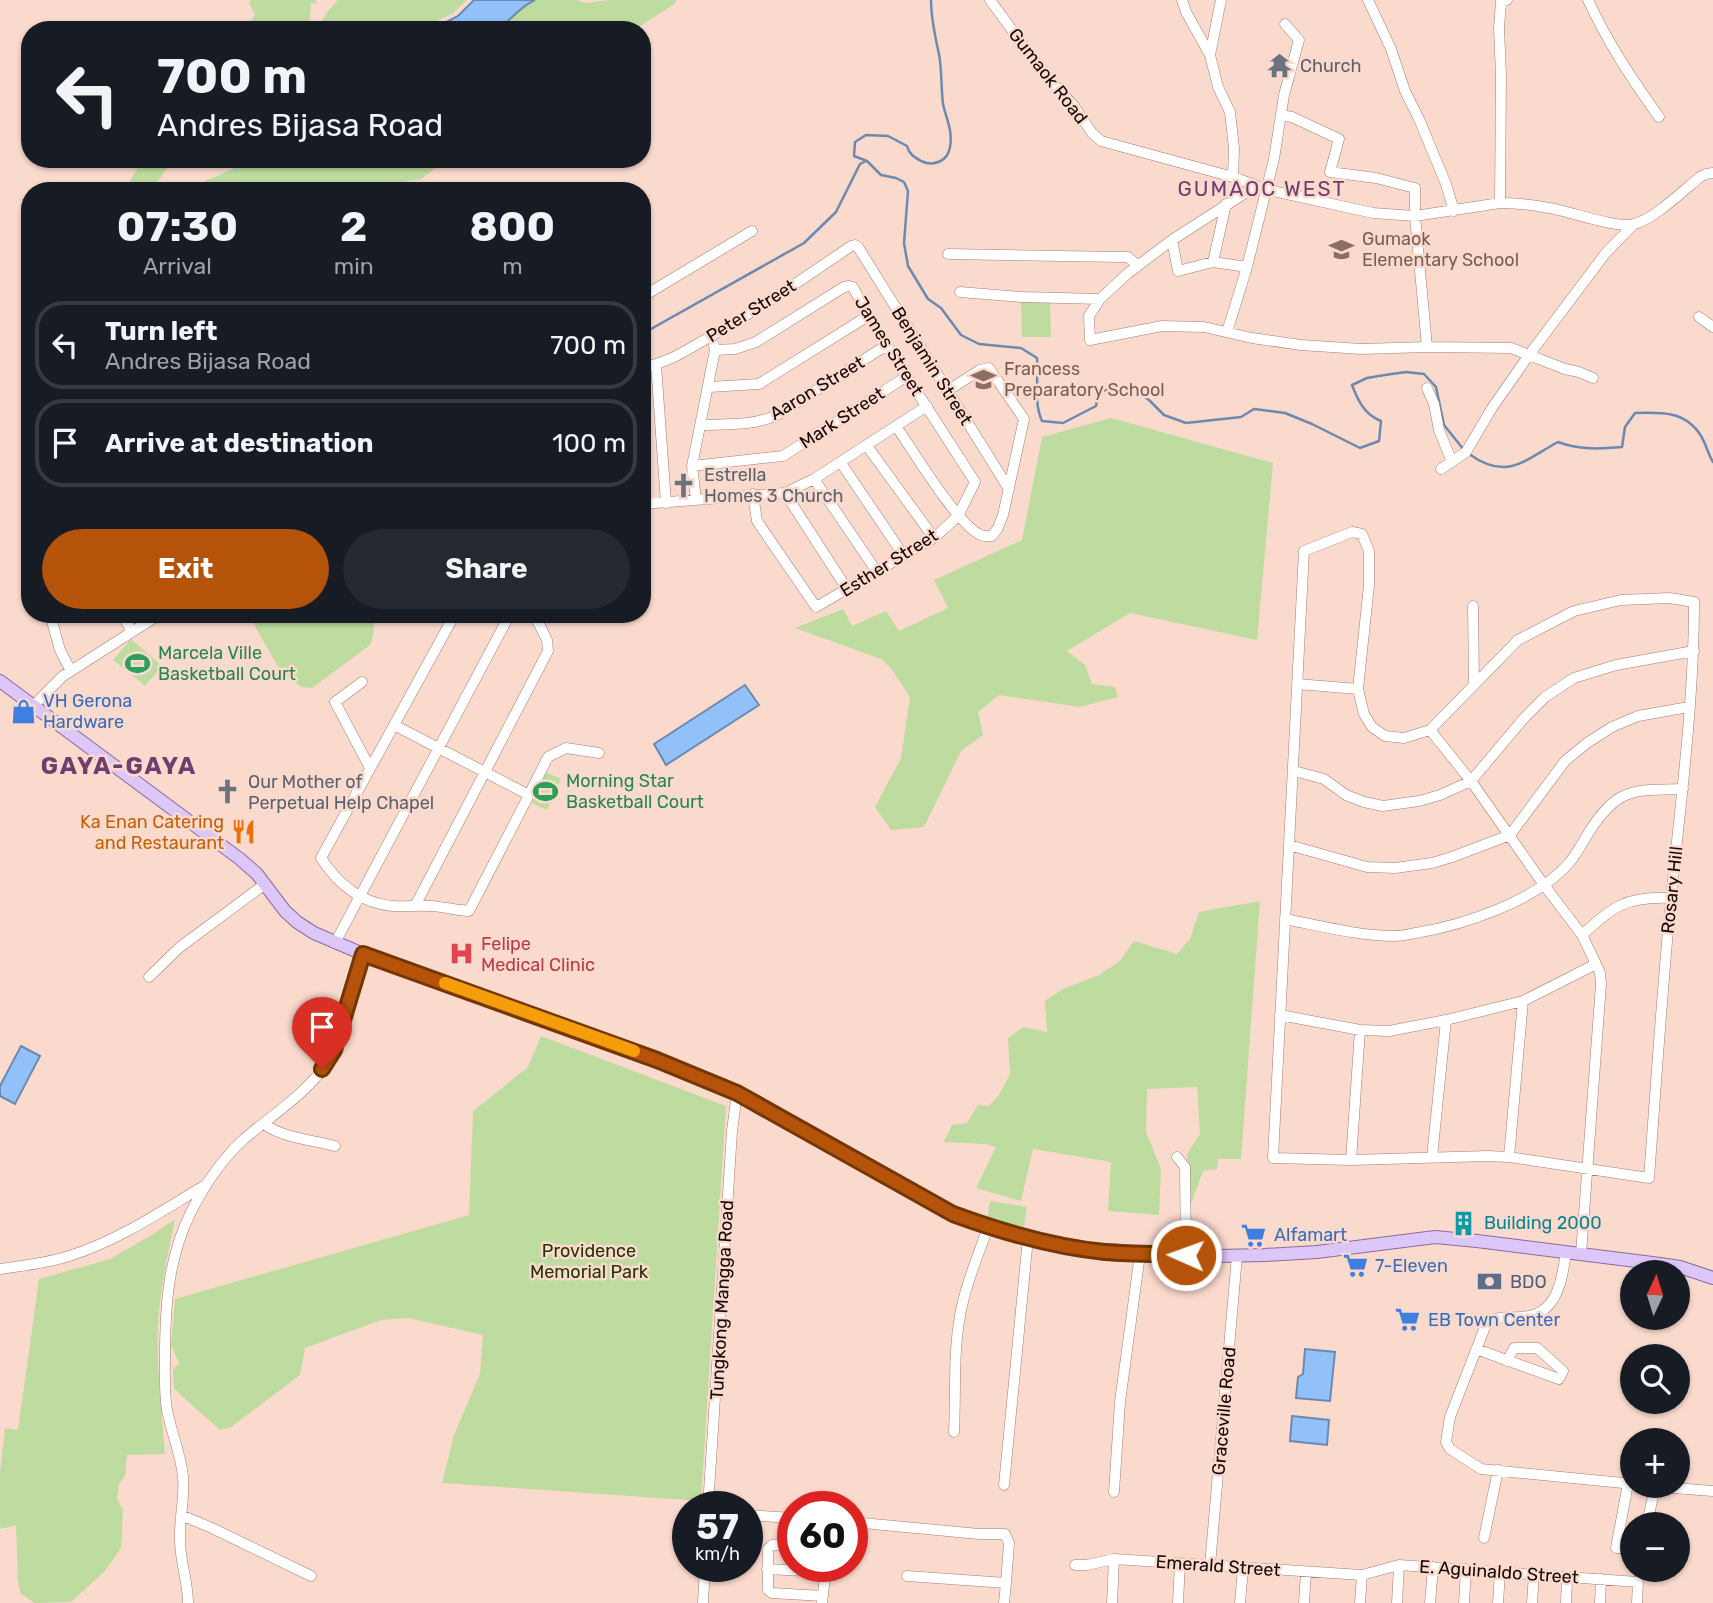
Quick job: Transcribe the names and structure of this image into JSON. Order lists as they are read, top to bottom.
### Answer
{
  "streets": {
    "street": [
      "Gumaok Road",
      "Peter Street",
      "James Street",
      "Benjamin Street",
      "Aaron Street",
      "Mark Street",
      "Esther Street",
      "Rosary Hill",
      "Tungkong Mangga Road",
      "Graceville Road",
      "Emerald Street",
      "E. Aguinaldo Street"
    ]
  },
  "crossings": [
    ["Peter Street", "Benjamin Street"],
    ["James Street", "Aaron Street"],
    ["James Street", "Mark Street"],
    ["James Street", "Esther Street"],
    ["Graceville Road", "Emerald Street"],
    ["Emerald Street", "E. Aguinaldo Street"]
  ],
  "districts": ["GUMAOC WEST", "GAYA-GAYA"],
  "parks": ["Providence Memorial Park"],
  "places": {
    "temple": ["Church"],
    "school or university": ["Gumaok Elementary School", "Francess Preparatory School"],
    "church": ["Estrella Homes 3 Church", "Our Mother of Perpetual Help Chapel"],
    "sports": ["Marcela Ville Basketball Court", "Morning Star Basketball Court"],
    "shop": ["VH Gerona Hardware"],
    "restaurant": ["Ka Enan Catering and Restaurant"],
    "hospital": ["Felipe Medical Clinic"],
    "building": ["Building 2000"],
    "supermarket": ["Alfamart", "7-Eleven", "EB Town Center"],
    "bank": ["BDO"]
  },
  "north": "top",
  "page": {
    "turn": ["700 m", "Andres Bijasa Road"],
    "eta": [
      "07:30",
      "Arrival",
      "2",
      "min",
      "800",
      "m"
    ],
    "list": [
      {
        "name": "Turn left",
        "note": "Andres Bijasa Road",
        "value": "700 m"
      },
      {
        "name": "Arrive at destination",
        "value": "100 m"
      }
    ],
    "buttons": ["Exit", "Share"],
    "map_buttons": ["+", "−"],
    "speed": "57 km/h",
    "limit": "60"
  }
}
